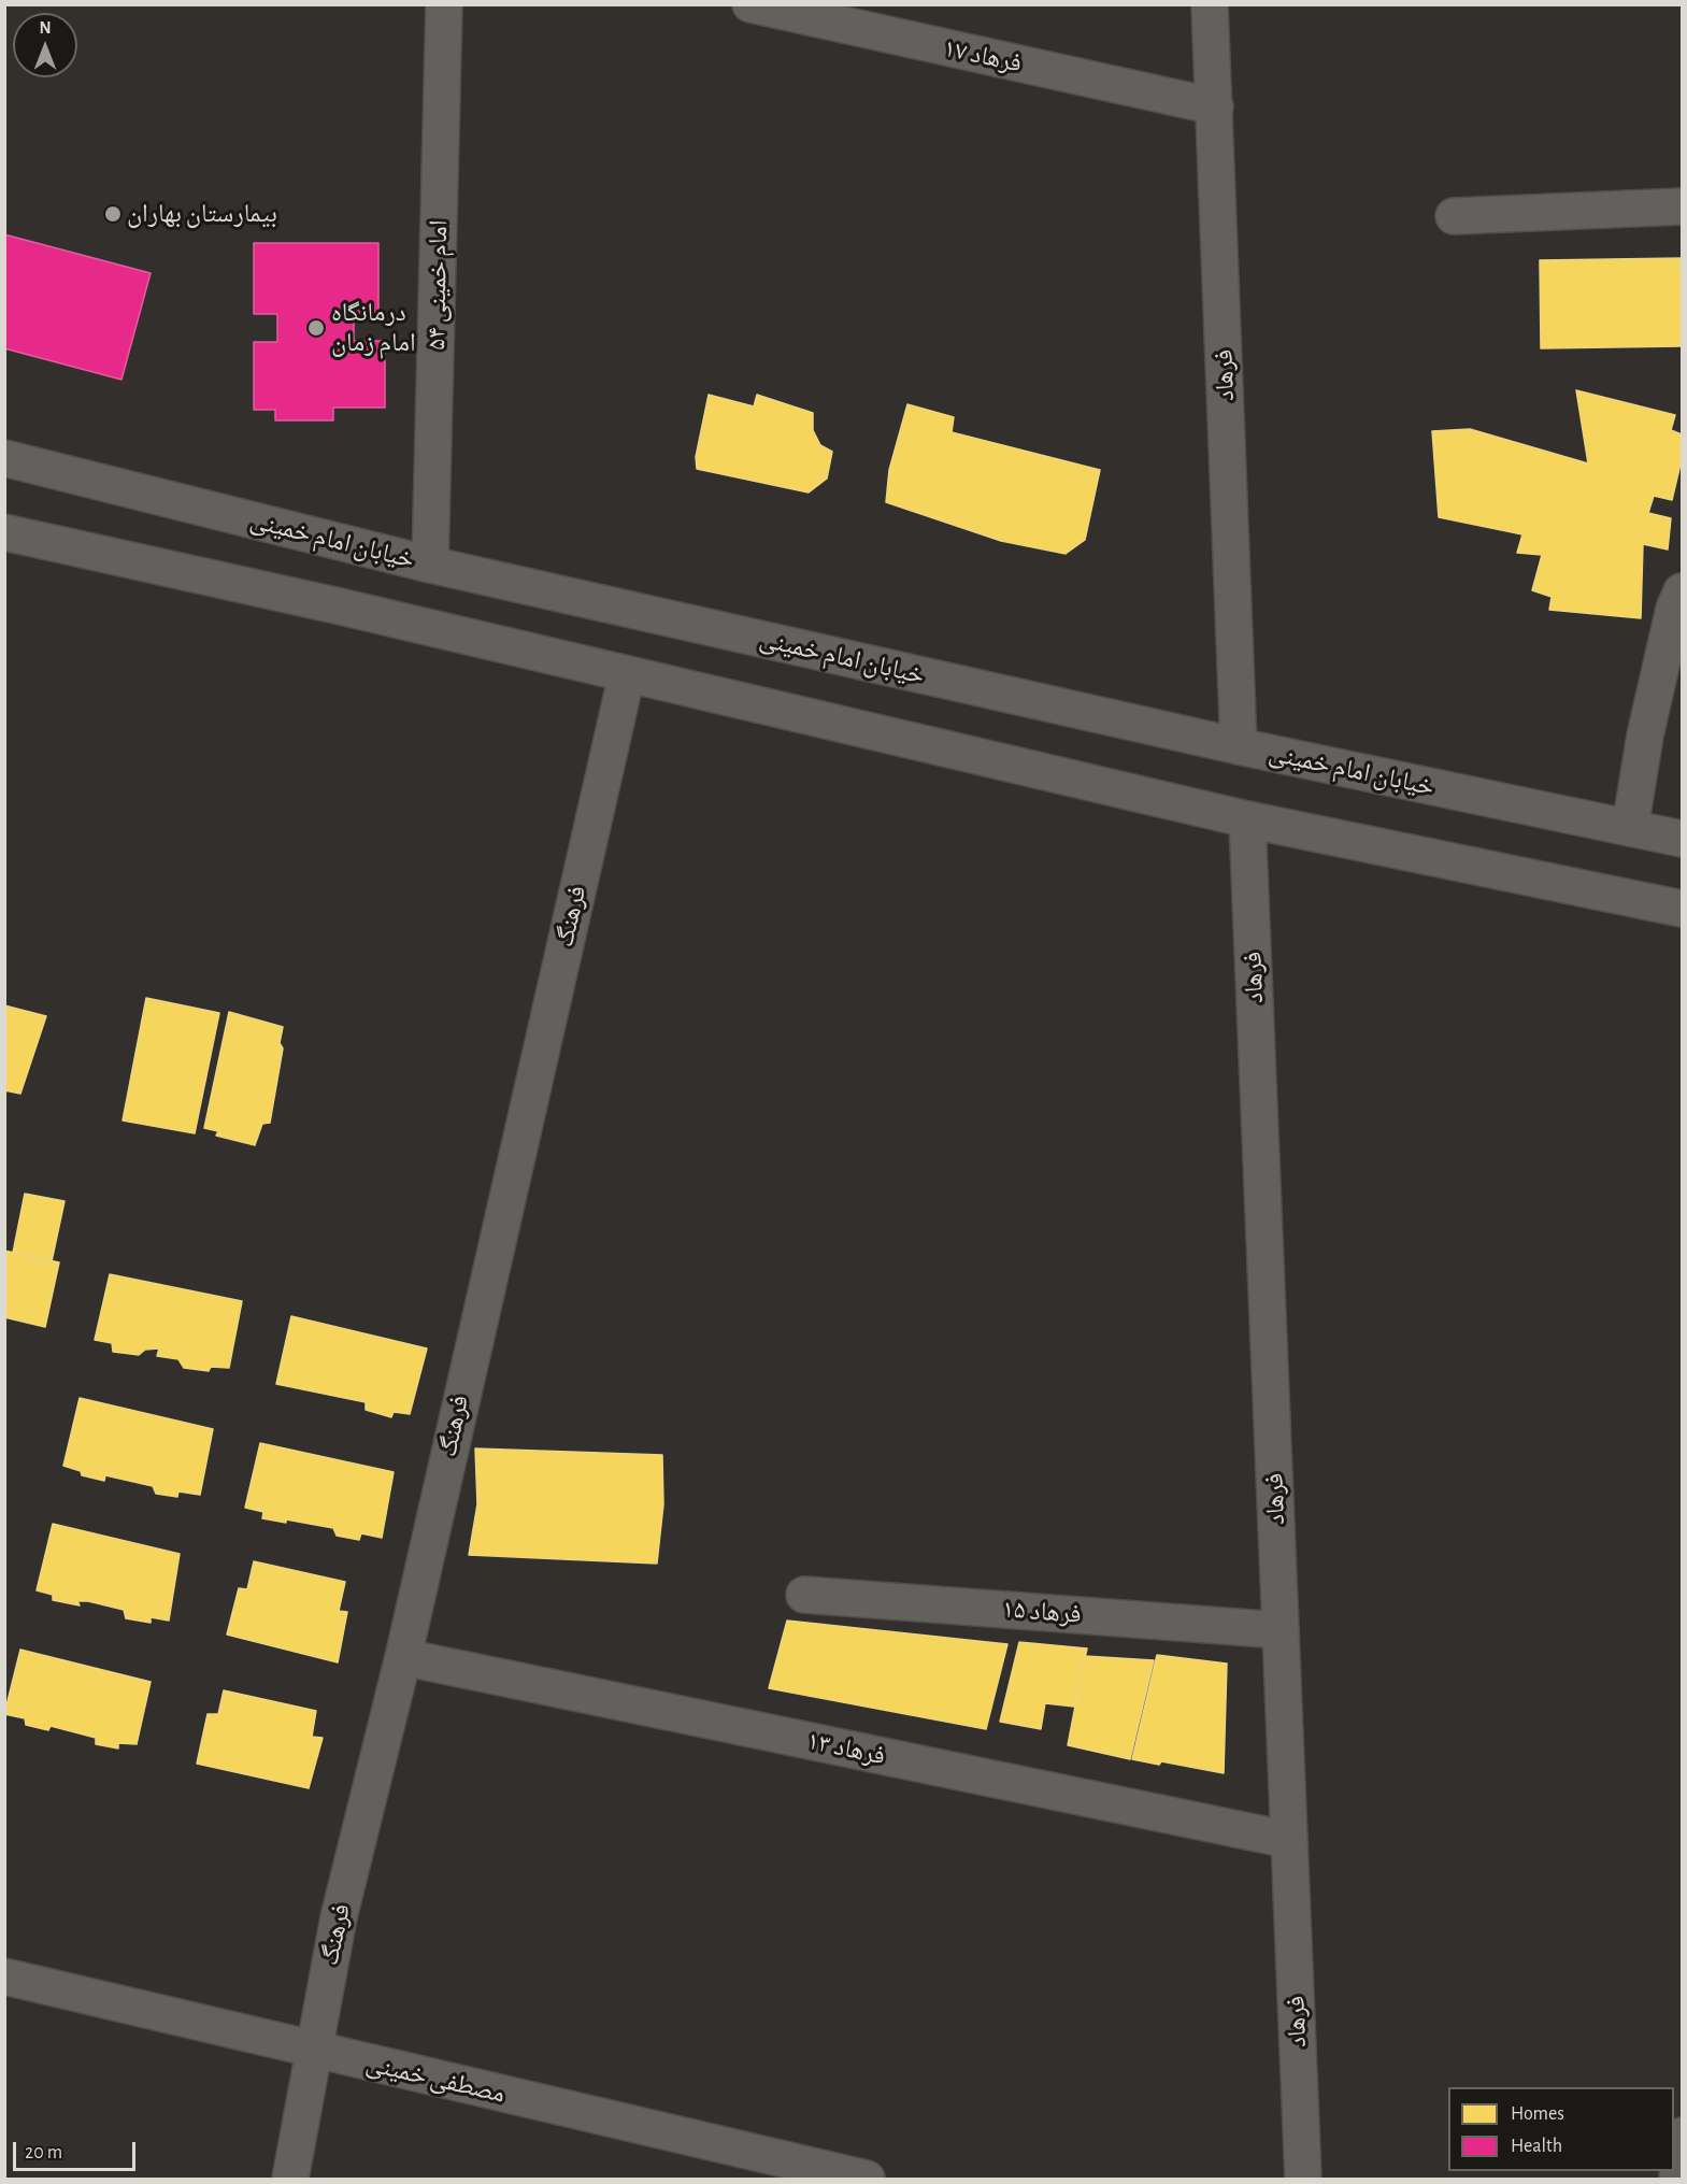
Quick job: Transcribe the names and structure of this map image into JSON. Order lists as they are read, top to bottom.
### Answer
{
  "streets": {
    "street": [
      "فرهاد ۱۷",
      "امام خمینی ۵۴",
      "فرهاد",
      "خیابان امام خمینی",
      "فرهنگ",
      "فرهاد ۱۵",
      "فرهاد ۱۳",
      "مصطفی خمینی"
    ]
  },
  "crossings": [
    ["فرهاد ۱۷", "فرهاد"],
    ["امام خمینی ۵۴", "خیابان امام خمینی"],
    ["فرهاد", "خیابان امام خمینی"],
    ["فرهاد", "فرهاد ۱۵"],
    ["فرهاد", "فرهاد ۱۳"],
    ["فرهنگ", "فرهاد ۱۳"],
    ["فرهنگ", "مصطفی خمینی"]
  ],
  "places": ["بیمارستان بهاران", "درمانگاه امام زمان"],
  "legend": ["Homes", "Health"],
  "scale_bar": "20 m",
  "north": "top"
}
